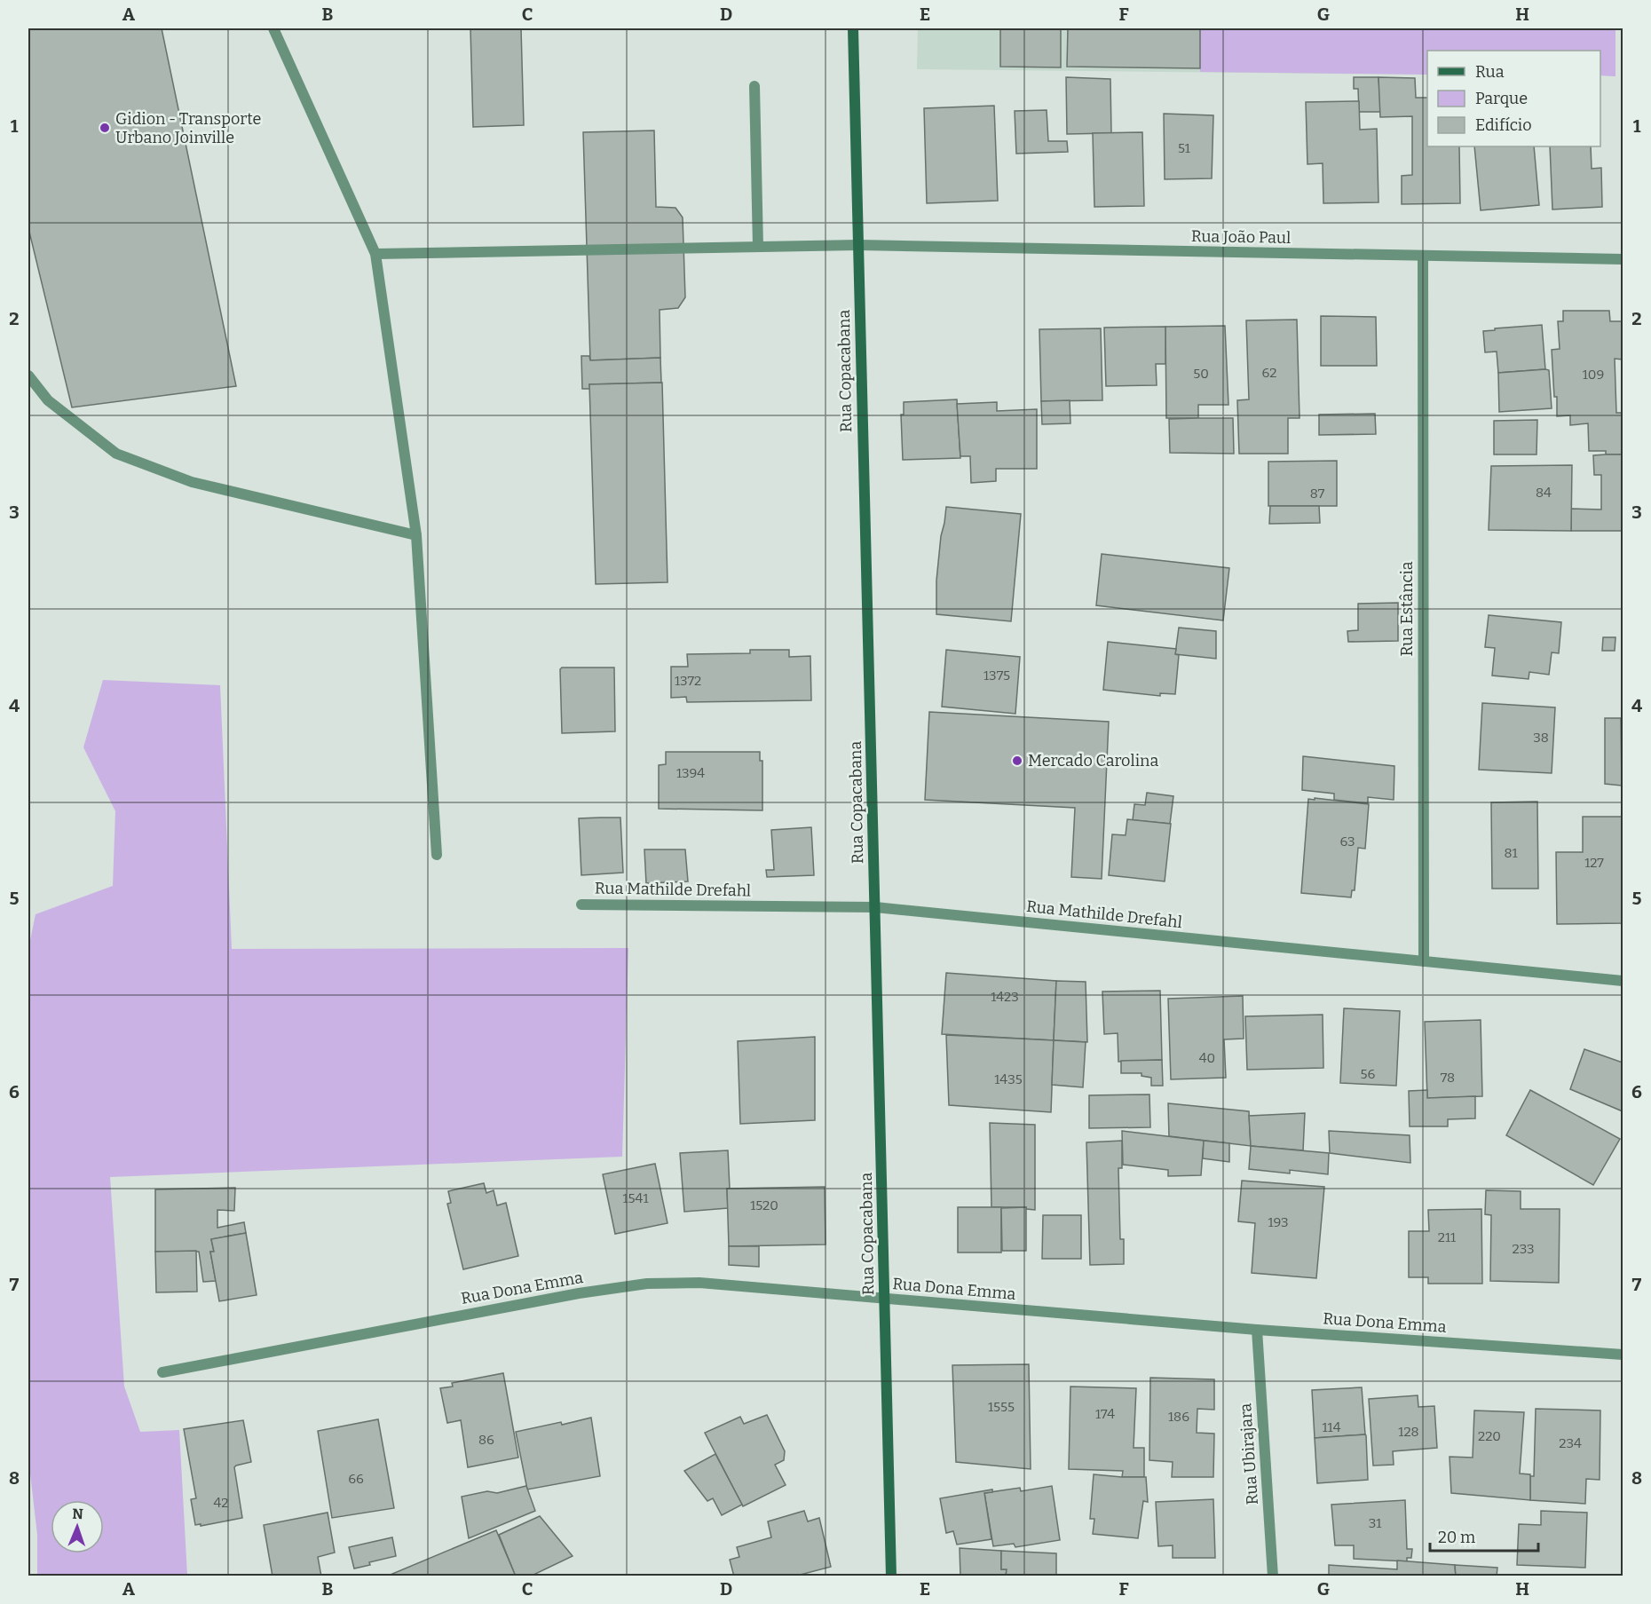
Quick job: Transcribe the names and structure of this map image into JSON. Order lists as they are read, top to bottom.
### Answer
{
  "streets": {
    "main road": ["Rua Copacabana"],
    "street": [
      "Rua João Paul",
      "Rua Estância",
      "Rua Mathilde Drefahl",
      "Rua Dona Emma",
      "Rua Ubirajara"
    ]
  },
  "crossings": [
    ["Rua João Paul", "Rua Copacabana"],
    ["Rua João Paul", "Rua Estância"],
    ["Rua Copacabana", "Rua Mathilde Drefahl"],
    ["Rua Copacabana", "Rua Dona Emma"],
    ["Rua Estância", "Rua Mathilde Drefahl"],
    ["Rua Dona Emma", "Rua Ubirajara"]
  ],
  "places": ["Gidion - Transporte Urbano Joinville", "Mercado Carolina"],
  "house_numbers": [
    "51",
    "62",
    "50",
    "109",
    "84",
    "87",
    "1375",
    "1372",
    "38",
    "1394",
    "63",
    "81",
    "127",
    "1423",
    "40",
    "56",
    "78",
    "1435",
    "1541",
    "1520",
    "193",
    "211",
    "233",
    "1555",
    "174",
    "186",
    "114",
    "128",
    "220",
    "86",
    "234",
    "66",
    "42",
    "31"
  ],
  "legend": ["Rua", "Parque", "Edifício"],
  "scale_bar": "20 m",
  "north": "top",
  "grid": {
    "columns": [
      "A",
      "B",
      "C",
      "D",
      "E",
      "F",
      "G",
      "H"
    ],
    "rows": [
      "1",
      "2",
      "3",
      "4",
      "5",
      "6",
      "7",
      "8"
    ]
  }
}
